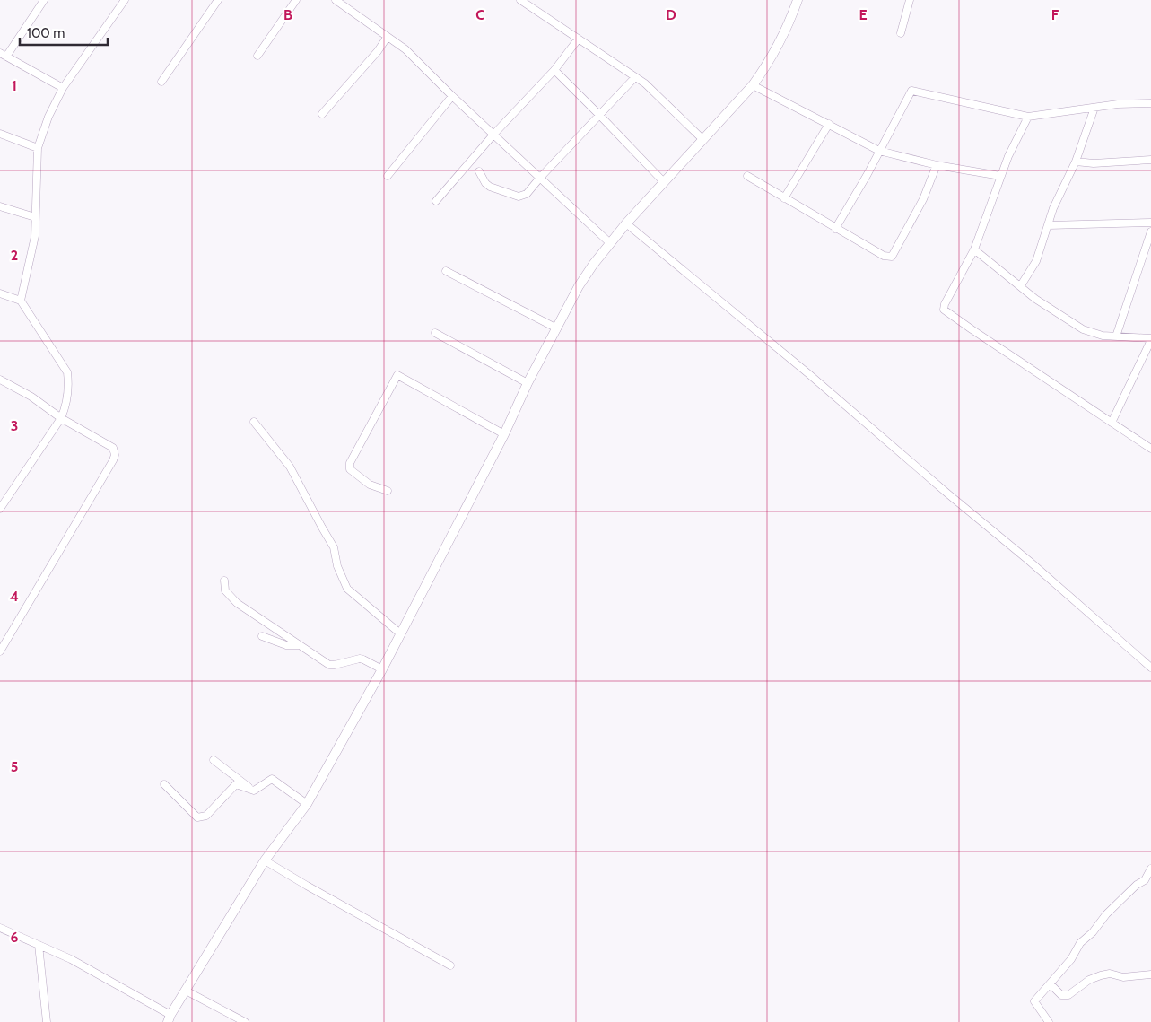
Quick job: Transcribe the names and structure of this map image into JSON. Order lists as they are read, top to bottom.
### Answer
{
  "scale_bar": "100 m",
  "grid": {
    "columns": [
      "B",
      "C",
      "D",
      "E",
      "F"
    ],
    "rows": [
      "1",
      "2",
      "3",
      "4",
      "5",
      "6"
    ]
  }
}
